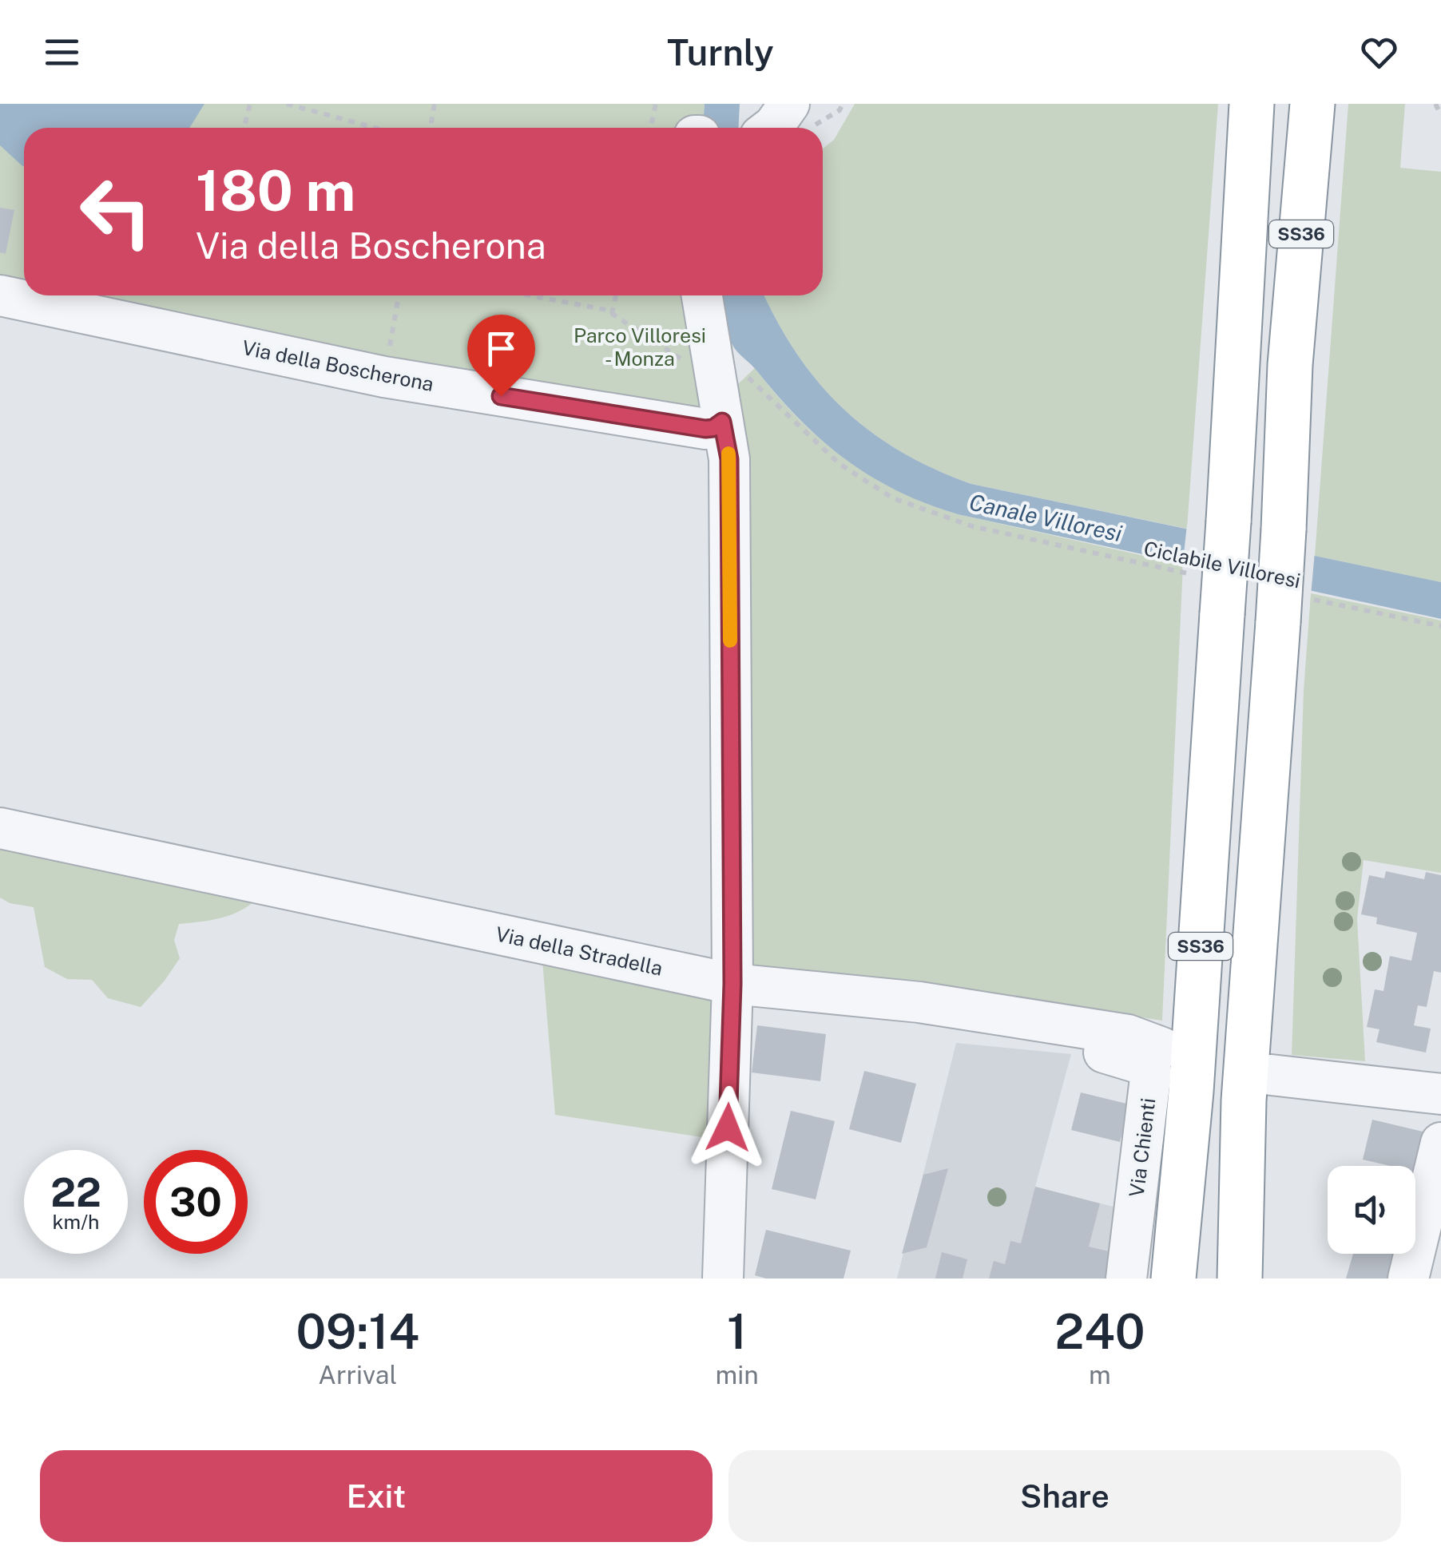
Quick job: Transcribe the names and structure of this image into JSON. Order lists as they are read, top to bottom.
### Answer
{
  "streets": {
    "highway": ["SS36"],
    "street": ["Via della Boscherona", "Via della Stradella", "Via Chienti"],
    "path": ["Ciclabile Villoresi"]
  },
  "crossings": [
    ["SS36", "Ciclabile Villoresi"],
    ["Via della Stradella", "Via Chienti"]
  ],
  "water": ["Canale Villoresi"],
  "parks": ["Parco Villoresi - Monza"],
  "page": {
    "header": "Turnly",
    "turn": ["180 m", "Via della Boscherona"],
    "speed": "22 km/h",
    "limit": "30",
    "eta": [
      "09:14",
      "Arrival",
      "1",
      "min",
      "240",
      "m"
    ],
    "buttons": ["Exit", "Share"]
  }
}
